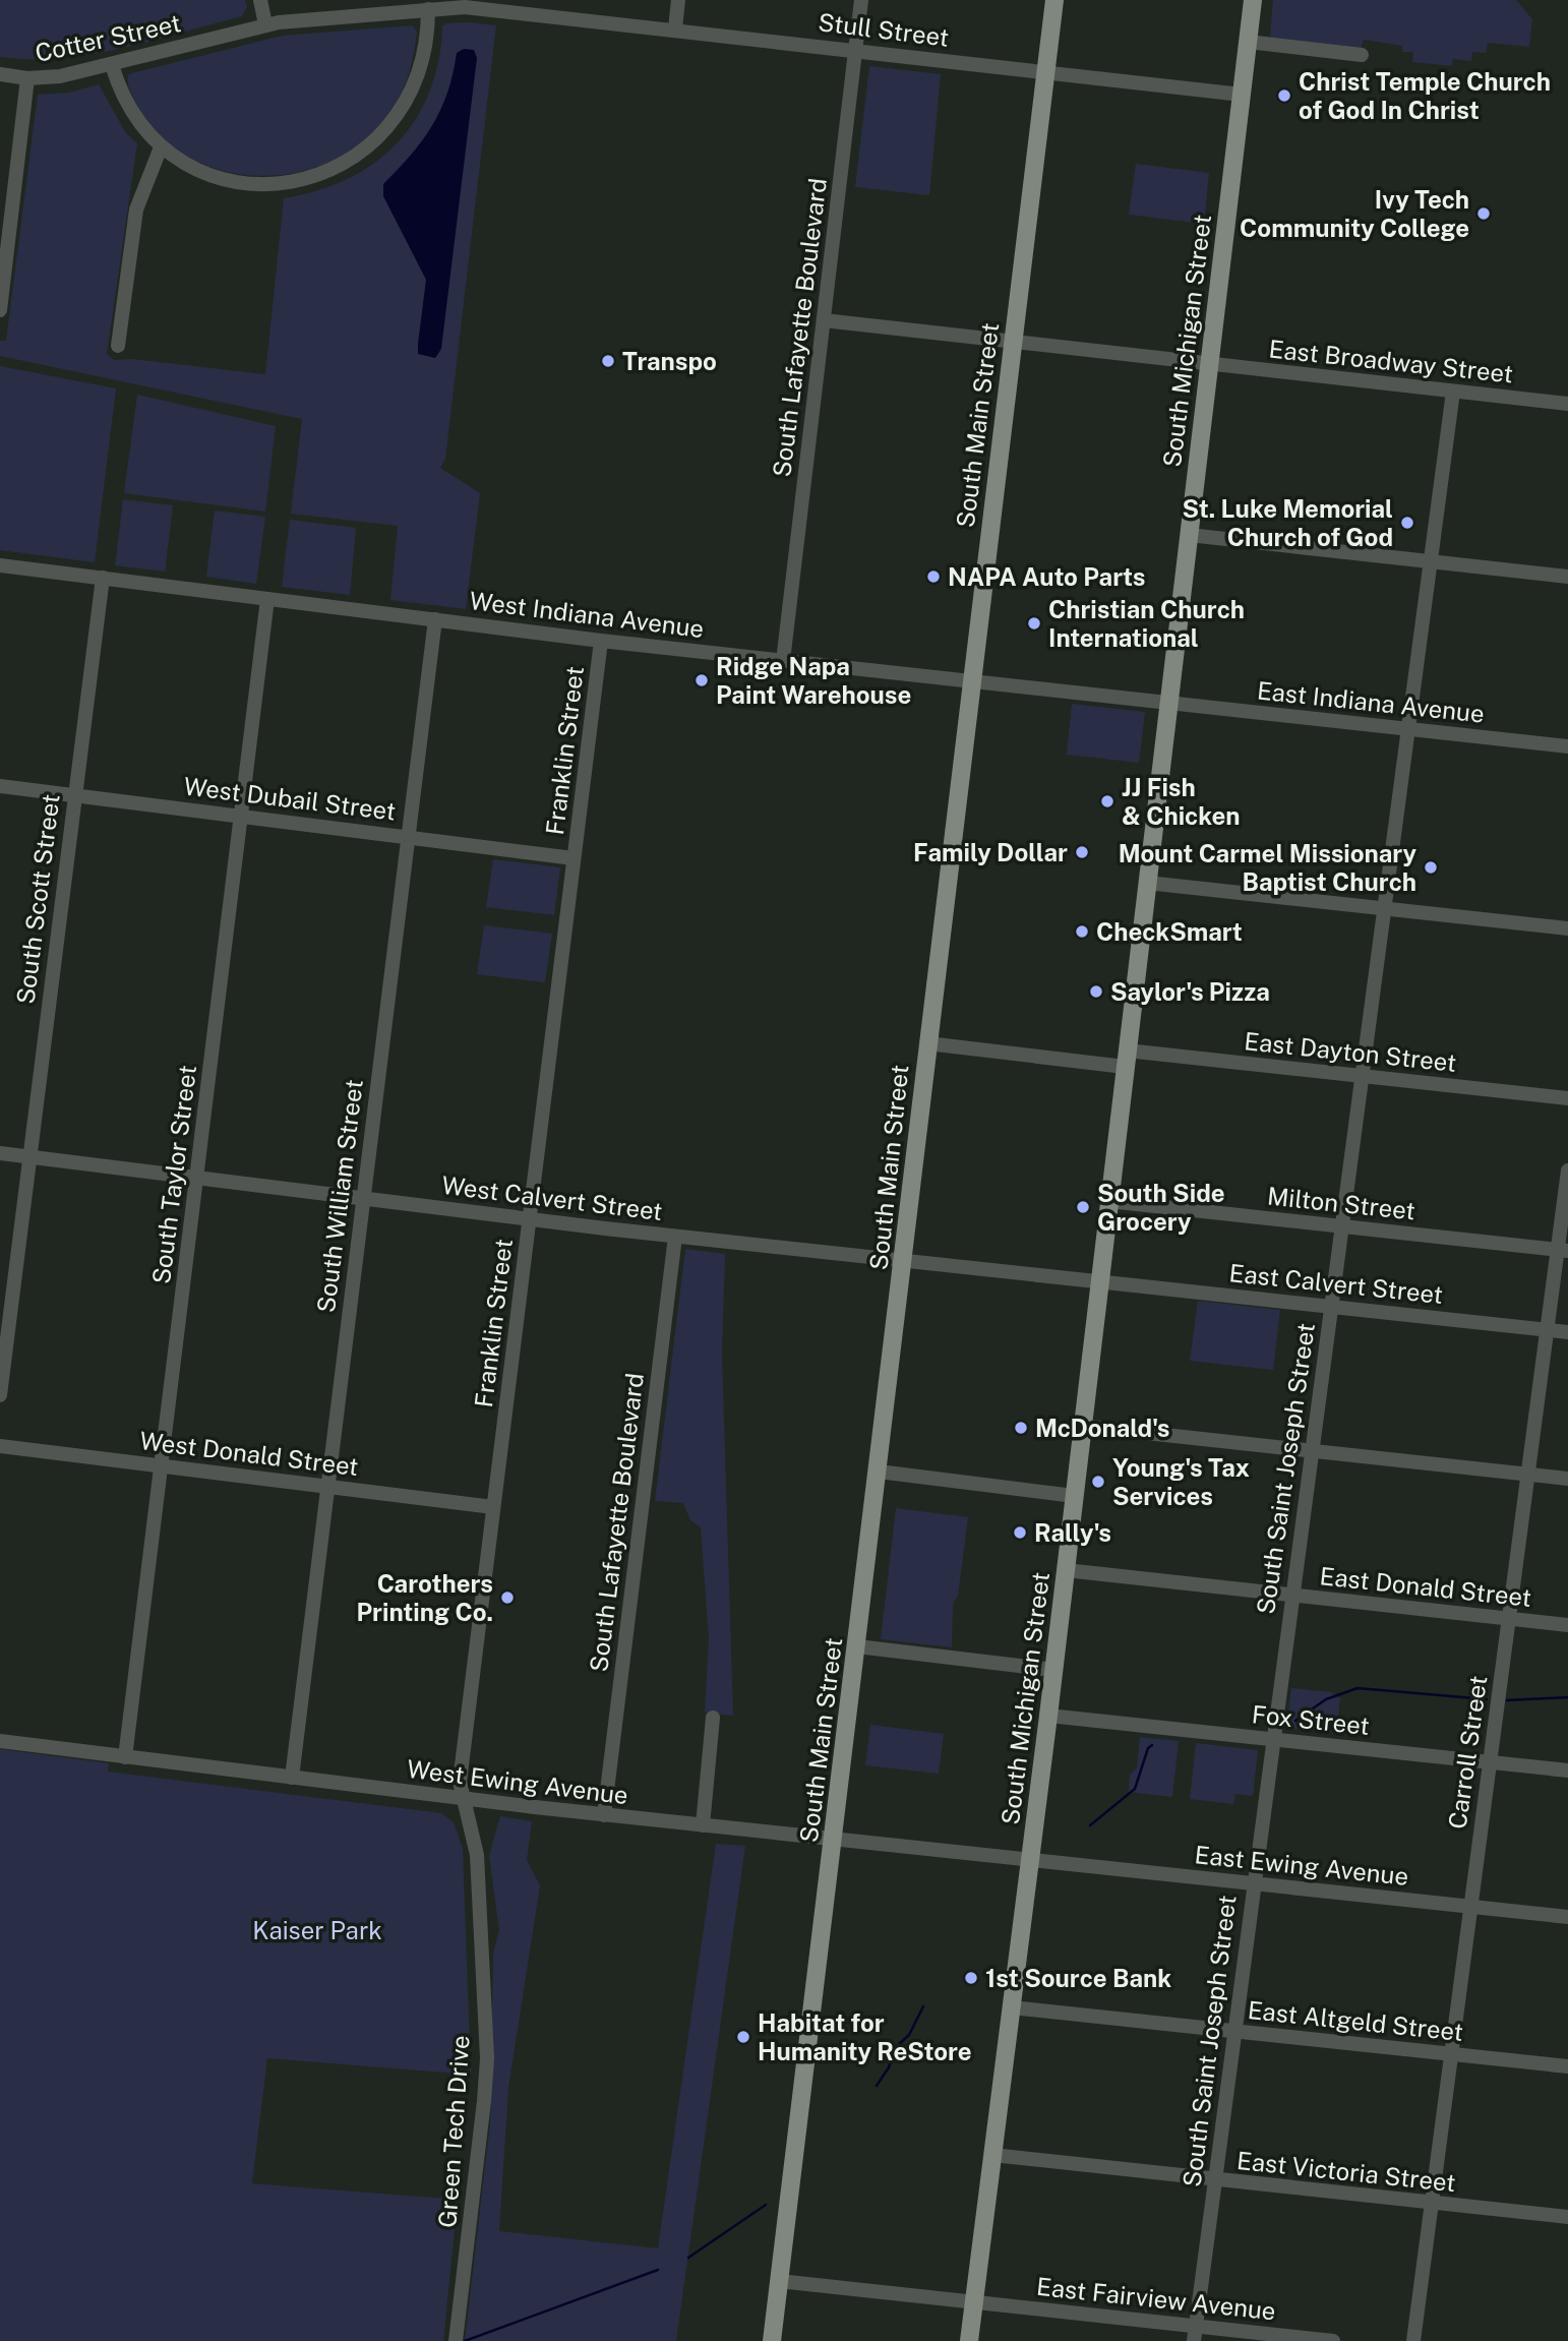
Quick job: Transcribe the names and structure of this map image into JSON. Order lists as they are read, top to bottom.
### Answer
{
  "streets": {
    "main road": ["South Michigan Street", "South Main Street"],
    "street": [
      "Stull Street",
      "Cotter Street",
      "South Lafayette Boulevard",
      "East Broadway Street",
      "West Indiana Avenue",
      "East Indiana Avenue",
      "Franklin Street",
      "West Dubail Street",
      "South Scott Street",
      "East Dayton Street",
      "South Taylor Street",
      "South William Street",
      "West Calvert Street",
      "Milton Street",
      "East Calvert Street",
      "West Donald Street",
      "South Saint Joseph Street",
      "East Donald Street",
      "Fox Street",
      "Carroll Street",
      "West Ewing Avenue",
      "East Ewing Avenue",
      "East Altgeld Street",
      "Green Tech Drive",
      "East Victoria Street",
      "East Fairview Avenue"
    ]
  },
  "crossings": [
    ["Stull Street", "Cotter Street"],
    ["Stull Street", "South Lafayette Boulevard"],
    ["Stull Street", "South Michigan Street"],
    ["Stull Street", "South Main Street"],
    ["South Lafayette Boulevard", "East Broadway Street"],
    ["South Lafayette Boulevard", "West Indiana Avenue"],
    ["South Lafayette Boulevard", "West Calvert Street"],
    ["South Lafayette Boulevard", "West Ewing Avenue"],
    ["South Michigan Street", "East Broadway Street"],
    ["South Michigan Street", "West Indiana Avenue"],
    ["South Michigan Street", "East Indiana Avenue"],
    ["South Michigan Street", "East Dayton Street"],
    ["South Michigan Street", "West Calvert Street"],
    ["South Michigan Street", "Milton Street"],
    ["South Michigan Street", "East Calvert Street"],
    ["South Michigan Street", "East Donald Street"],
    ["South Michigan Street", "Fox Street"],
    ["South Michigan Street", "West Ewing Avenue"],
    ["South Michigan Street", "East Ewing Avenue"],
    ["South Michigan Street", "East Altgeld Street"],
    ["South Michigan Street", "East Victoria Street"],
    ["South Michigan Street", "East Fairview Avenue"],
    ["East Broadway Street", "South Main Street"],
    ["East Broadway Street", "South Saint Joseph Street"],
    ["South Main Street", "West Indiana Avenue"],
    ["South Main Street", "East Dayton Street"],
    ["South Main Street", "West Calvert Street"],
    ["South Main Street", "West Ewing Avenue"],
    ["South Main Street", "East Fairview Avenue"],
    ["West Indiana Avenue", "East Indiana Avenue"],
    ["West Indiana Avenue", "Franklin Street"],
    ["West Indiana Avenue", "South Scott Street"],
    ["West Indiana Avenue", "South Taylor Street"],
    ["West Indiana Avenue", "South William Street"],
    ["East Indiana Avenue", "South Saint Joseph Street"],
    ["Franklin Street", "West Dubail Street"],
    ["Franklin Street", "West Calvert Street"],
    ["Franklin Street", "West Donald Street"],
    ["Franklin Street", "West Ewing Avenue"],
    ["Franklin Street", "Green Tech Drive"],
    ["West Dubail Street", "South Scott Street"],
    ["West Dubail Street", "South Taylor Street"],
    ["West Dubail Street", "South William Street"],
    ["South Scott Street", "West Calvert Street"],
    ["East Dayton Street", "South Saint Joseph Street"],
    ["South Taylor Street", "West Calvert Street"],
    ["South Taylor Street", "West Donald Street"],
    ["South Taylor Street", "West Ewing Avenue"],
    ["South William Street", "West Calvert Street"],
    ["South William Street", "West Donald Street"],
    ["South William Street", "West Ewing Avenue"],
    ["West Calvert Street", "East Calvert Street"],
    ["Milton Street", "South Saint Joseph Street"],
    ["Milton Street", "Carroll Street"],
    ["East Calvert Street", "South Saint Joseph Street"],
    ["East Calvert Street", "Carroll Street"],
    ["South Saint Joseph Street", "East Donald Street"],
    ["South Saint Joseph Street", "Fox Street"],
    ["South Saint Joseph Street", "East Ewing Avenue"],
    ["South Saint Joseph Street", "East Altgeld Street"],
    ["South Saint Joseph Street", "East Victoria Street"],
    ["South Saint Joseph Street", "East Fairview Avenue"],
    ["East Donald Street", "Carroll Street"],
    ["Fox Street", "Carroll Street"],
    ["Carroll Street", "East Ewing Avenue"],
    ["Carroll Street", "East Altgeld Street"],
    ["Carroll Street", "East Victoria Street"],
    ["West Ewing Avenue", "East Ewing Avenue"],
    ["West Ewing Avenue", "Green Tech Drive"]
  ],
  "parks": ["Kaiser Park"],
  "places": [
    "Christ Temple Church of God In Christ",
    "Ivy Tech Community College",
    "Transpo",
    "St. Luke Memorial Church of God",
    "NAPA Auto Parts",
    "Christian Church International",
    "Ridge Napa Paint Warehouse",
    "JJ Fish & Chicken",
    "Family Dollar",
    "Mount Carmel Missionary Baptist Church",
    "CheckSmart",
    "Saylor's Pizza",
    "South Side Grocery",
    "McDonald's",
    "Young's Tax Services",
    "Rally's",
    "Carothers Printing Co.",
    "1st Source Bank",
    "Habitat for Humanity ReStore"
  ]
}
